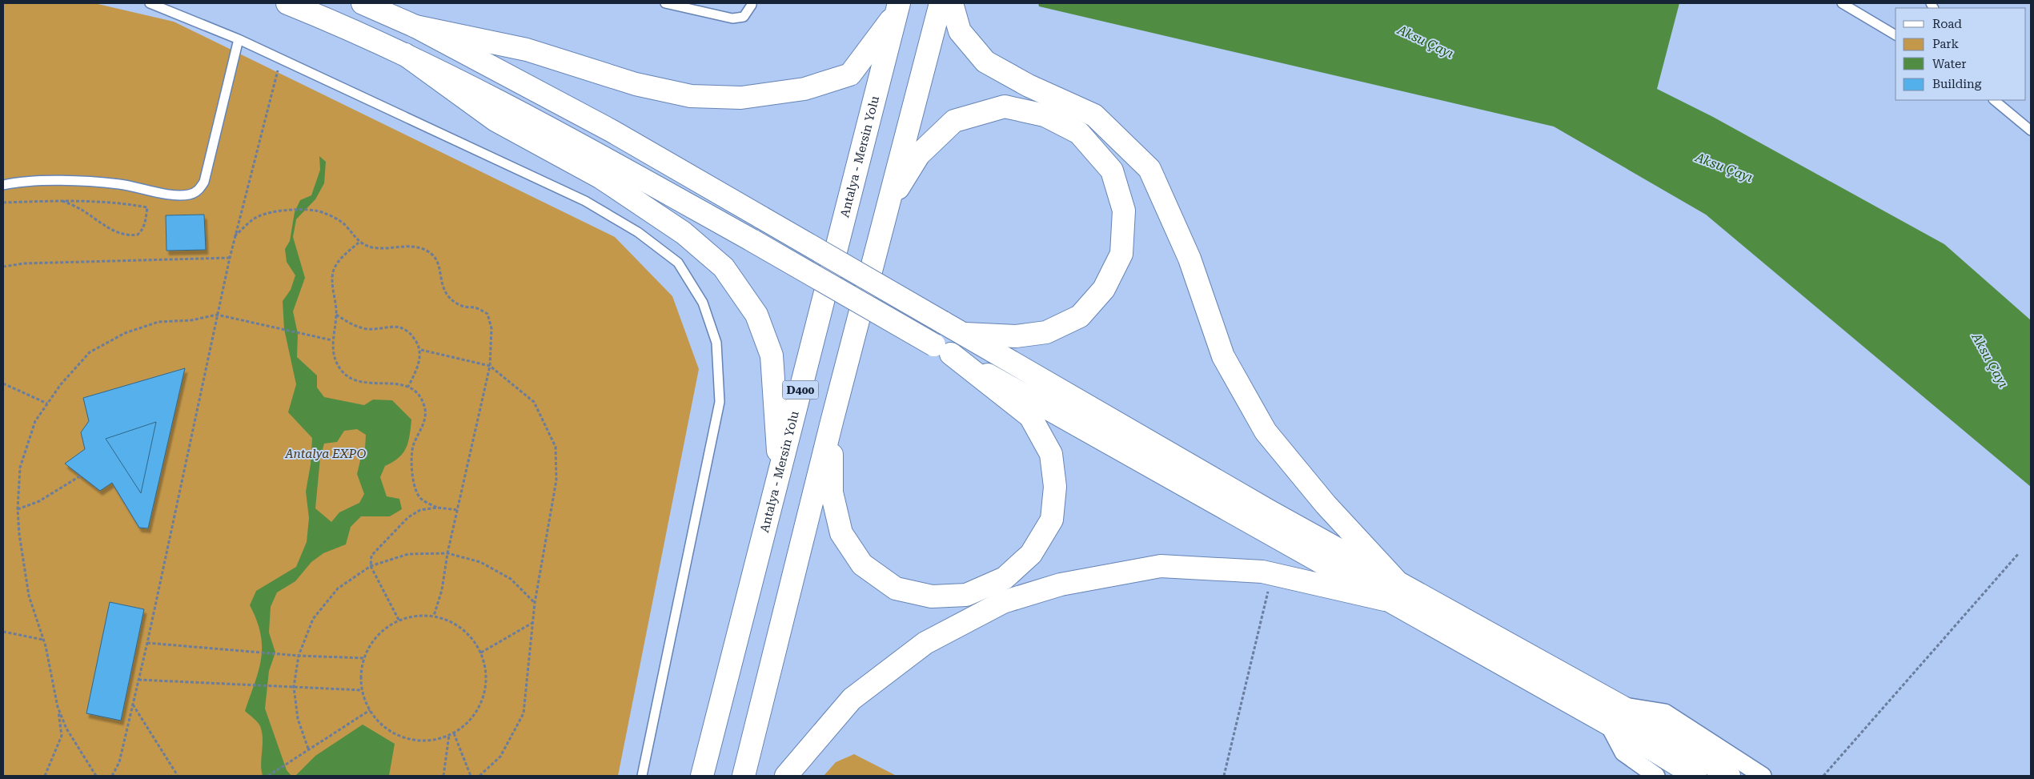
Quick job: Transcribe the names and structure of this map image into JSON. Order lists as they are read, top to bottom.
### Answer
{
  "streets": {
    "main road": ["Antalya - Mersin Yolu", "D400"]
  },
  "water": ["Aksu Çayı"],
  "parks": ["Antalya EXPO"],
  "legend": [
    "Road",
    "Park",
    "Water",
    "Building"
  ]
}
